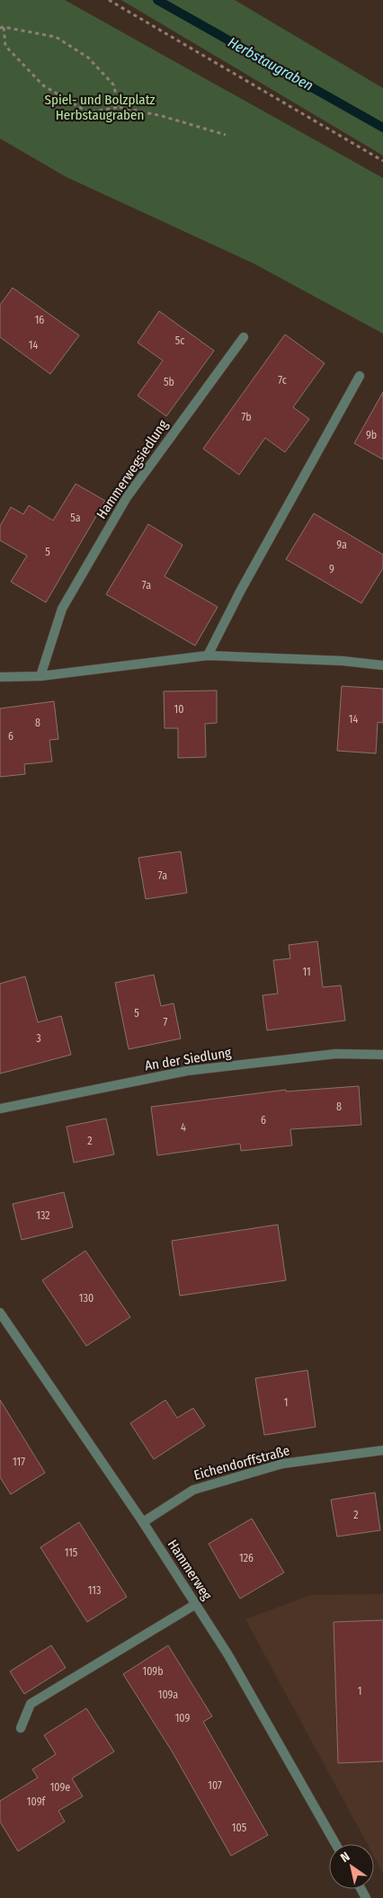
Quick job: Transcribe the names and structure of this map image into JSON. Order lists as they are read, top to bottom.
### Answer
{
  "streets": {
    "street": [
      "Hammerwegsiedlung",
      "An der Siedlung",
      "Eichendorffstraße",
      "Hammerweg"
    ]
  },
  "crossings": [
    ["Eichendorffstraße", "Hammerweg"]
  ],
  "water": ["Herbstaugraben"],
  "parks": ["Spiel- und Bolzplatz Herbstaugraben"],
  "house_numbers": [
    "16",
    "5c",
    "14",
    "7c",
    "5b",
    "7b",
    "9b",
    "5a",
    "9a",
    "5",
    "9",
    "7a",
    "10",
    "14",
    "8",
    "6",
    "7a",
    "11",
    "5",
    "7",
    "3",
    "8",
    "6",
    "4",
    "2",
    "132",
    "130",
    "1",
    "117",
    "2",
    "115",
    "126",
    "113",
    "109b",
    "1",
    "109a",
    "109",
    "107",
    "109e",
    "109f",
    "105"
  ],
  "north": "top left"
}
